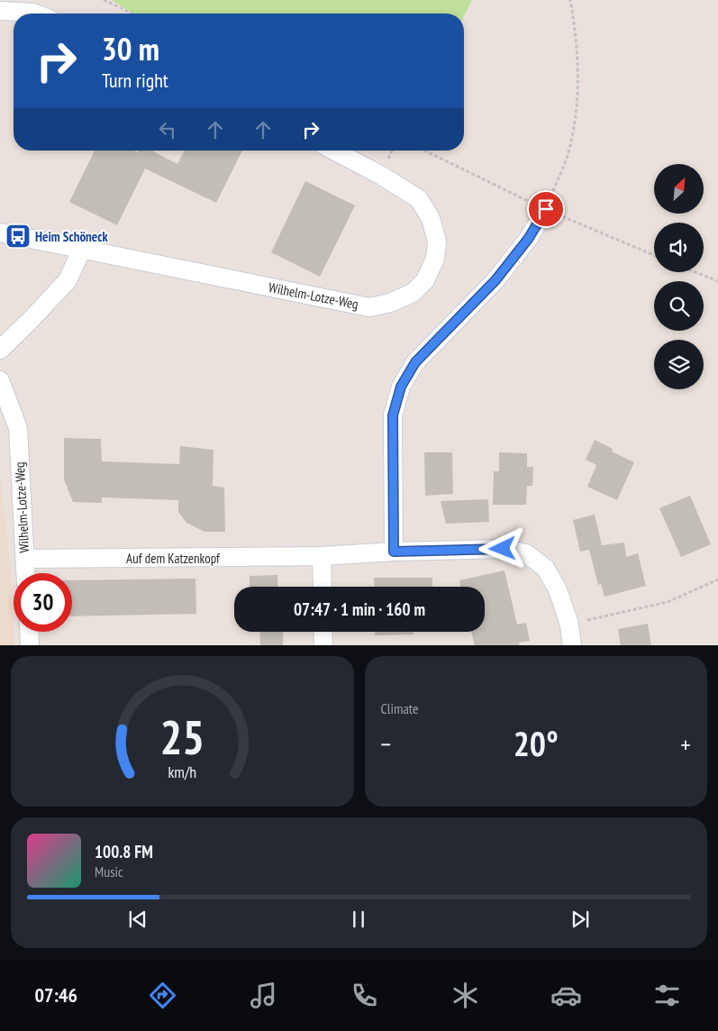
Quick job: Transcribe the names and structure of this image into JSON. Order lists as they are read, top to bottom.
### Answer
{
  "streets": {
    "street": ["Wilhelm-Lotze-Weg", "Auf dem Katzenkopf"]
  },
  "crossings": [
    ["Wilhelm-Lotze-Weg", "Auf dem Katzenkopf"]
  ],
  "places": {
    "bus stop": ["Heim Schöneck"]
  },
  "north": "top right",
  "page": {
    "turn": ["30 m", "Turn right"],
    "limit": "30",
    "trip": "07:47 · 1 min · 160 m",
    "tile": "Climate",
    "heat": ["−", "20°", "+"],
    "song": ["100.8 FM", "Music"],
    "tabs": "07:46",
    "gauge": ["25", "km/h"]
  }
}
